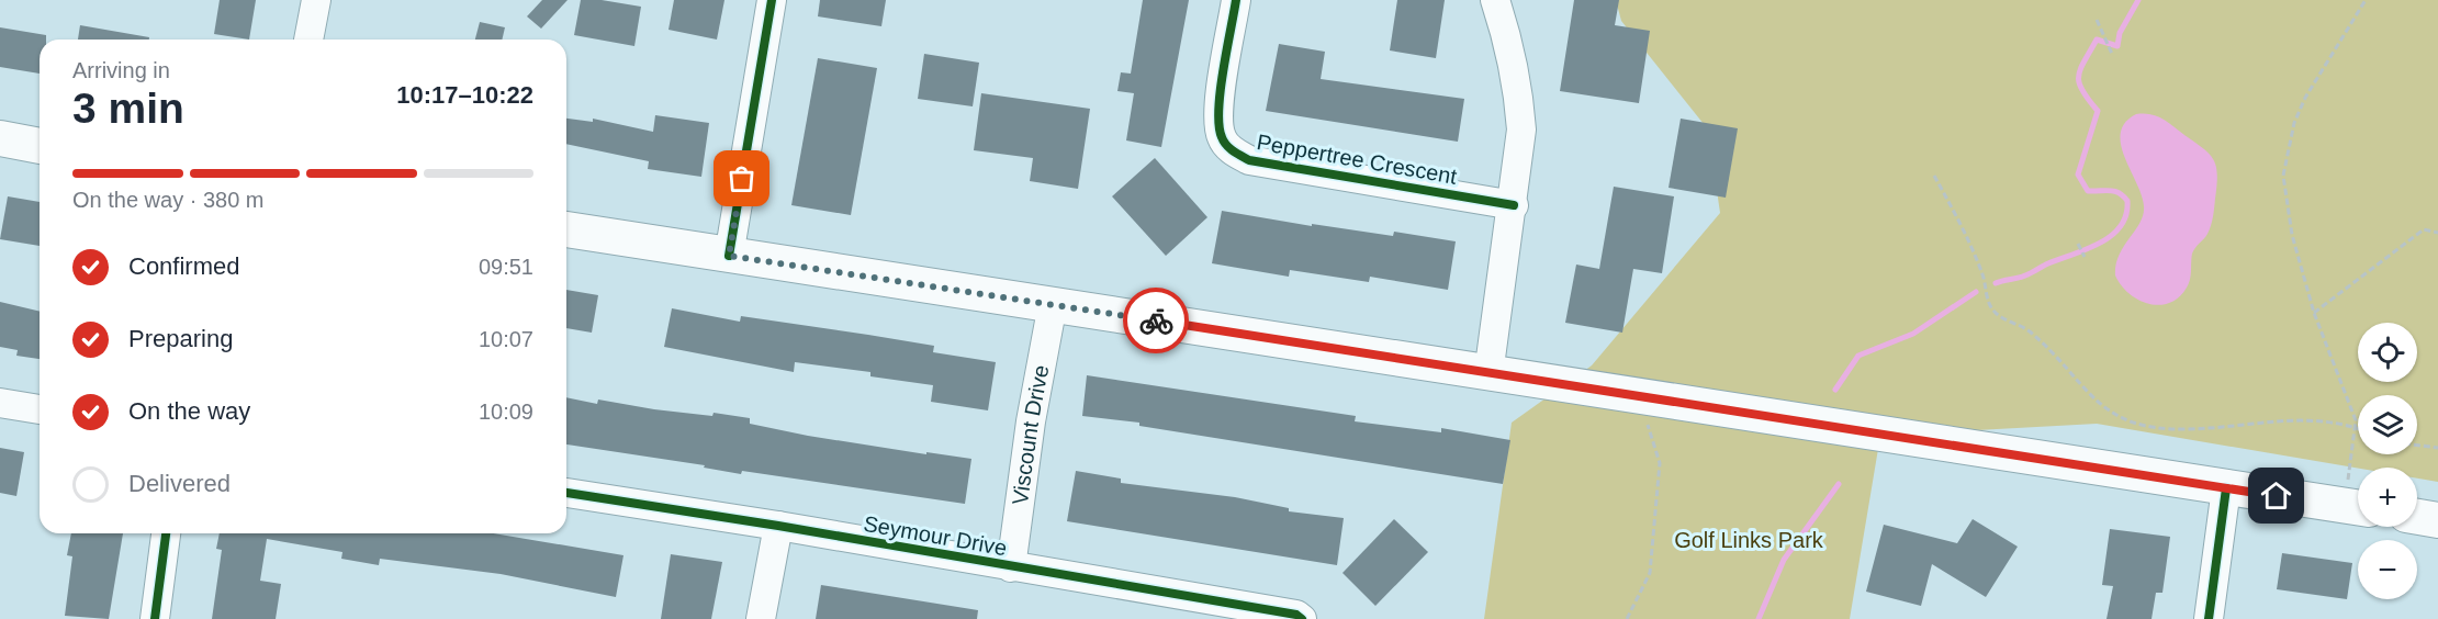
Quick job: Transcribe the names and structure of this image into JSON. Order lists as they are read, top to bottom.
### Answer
{
  "streets": {
    "street": ["Peppertree Crescent", "Viscount Drive", "Seymour Drive"]
  },
  "crossings": [
    ["Viscount Drive", "Seymour Drive"]
  ],
  "parks": ["Golf Links Park"],
  "page": {
    "heading": ["3 min", "Arriving in", "10:17–10:22"],
    "bar": "On the way · 380 m",
    "list": [
      ["Confirmed", "09:51"],
      ["Preparing", "10:07"],
      ["On the way", "10:09"],
      "Delivered"
    ],
    "map_buttons": ["+", "−"]
  }
}
